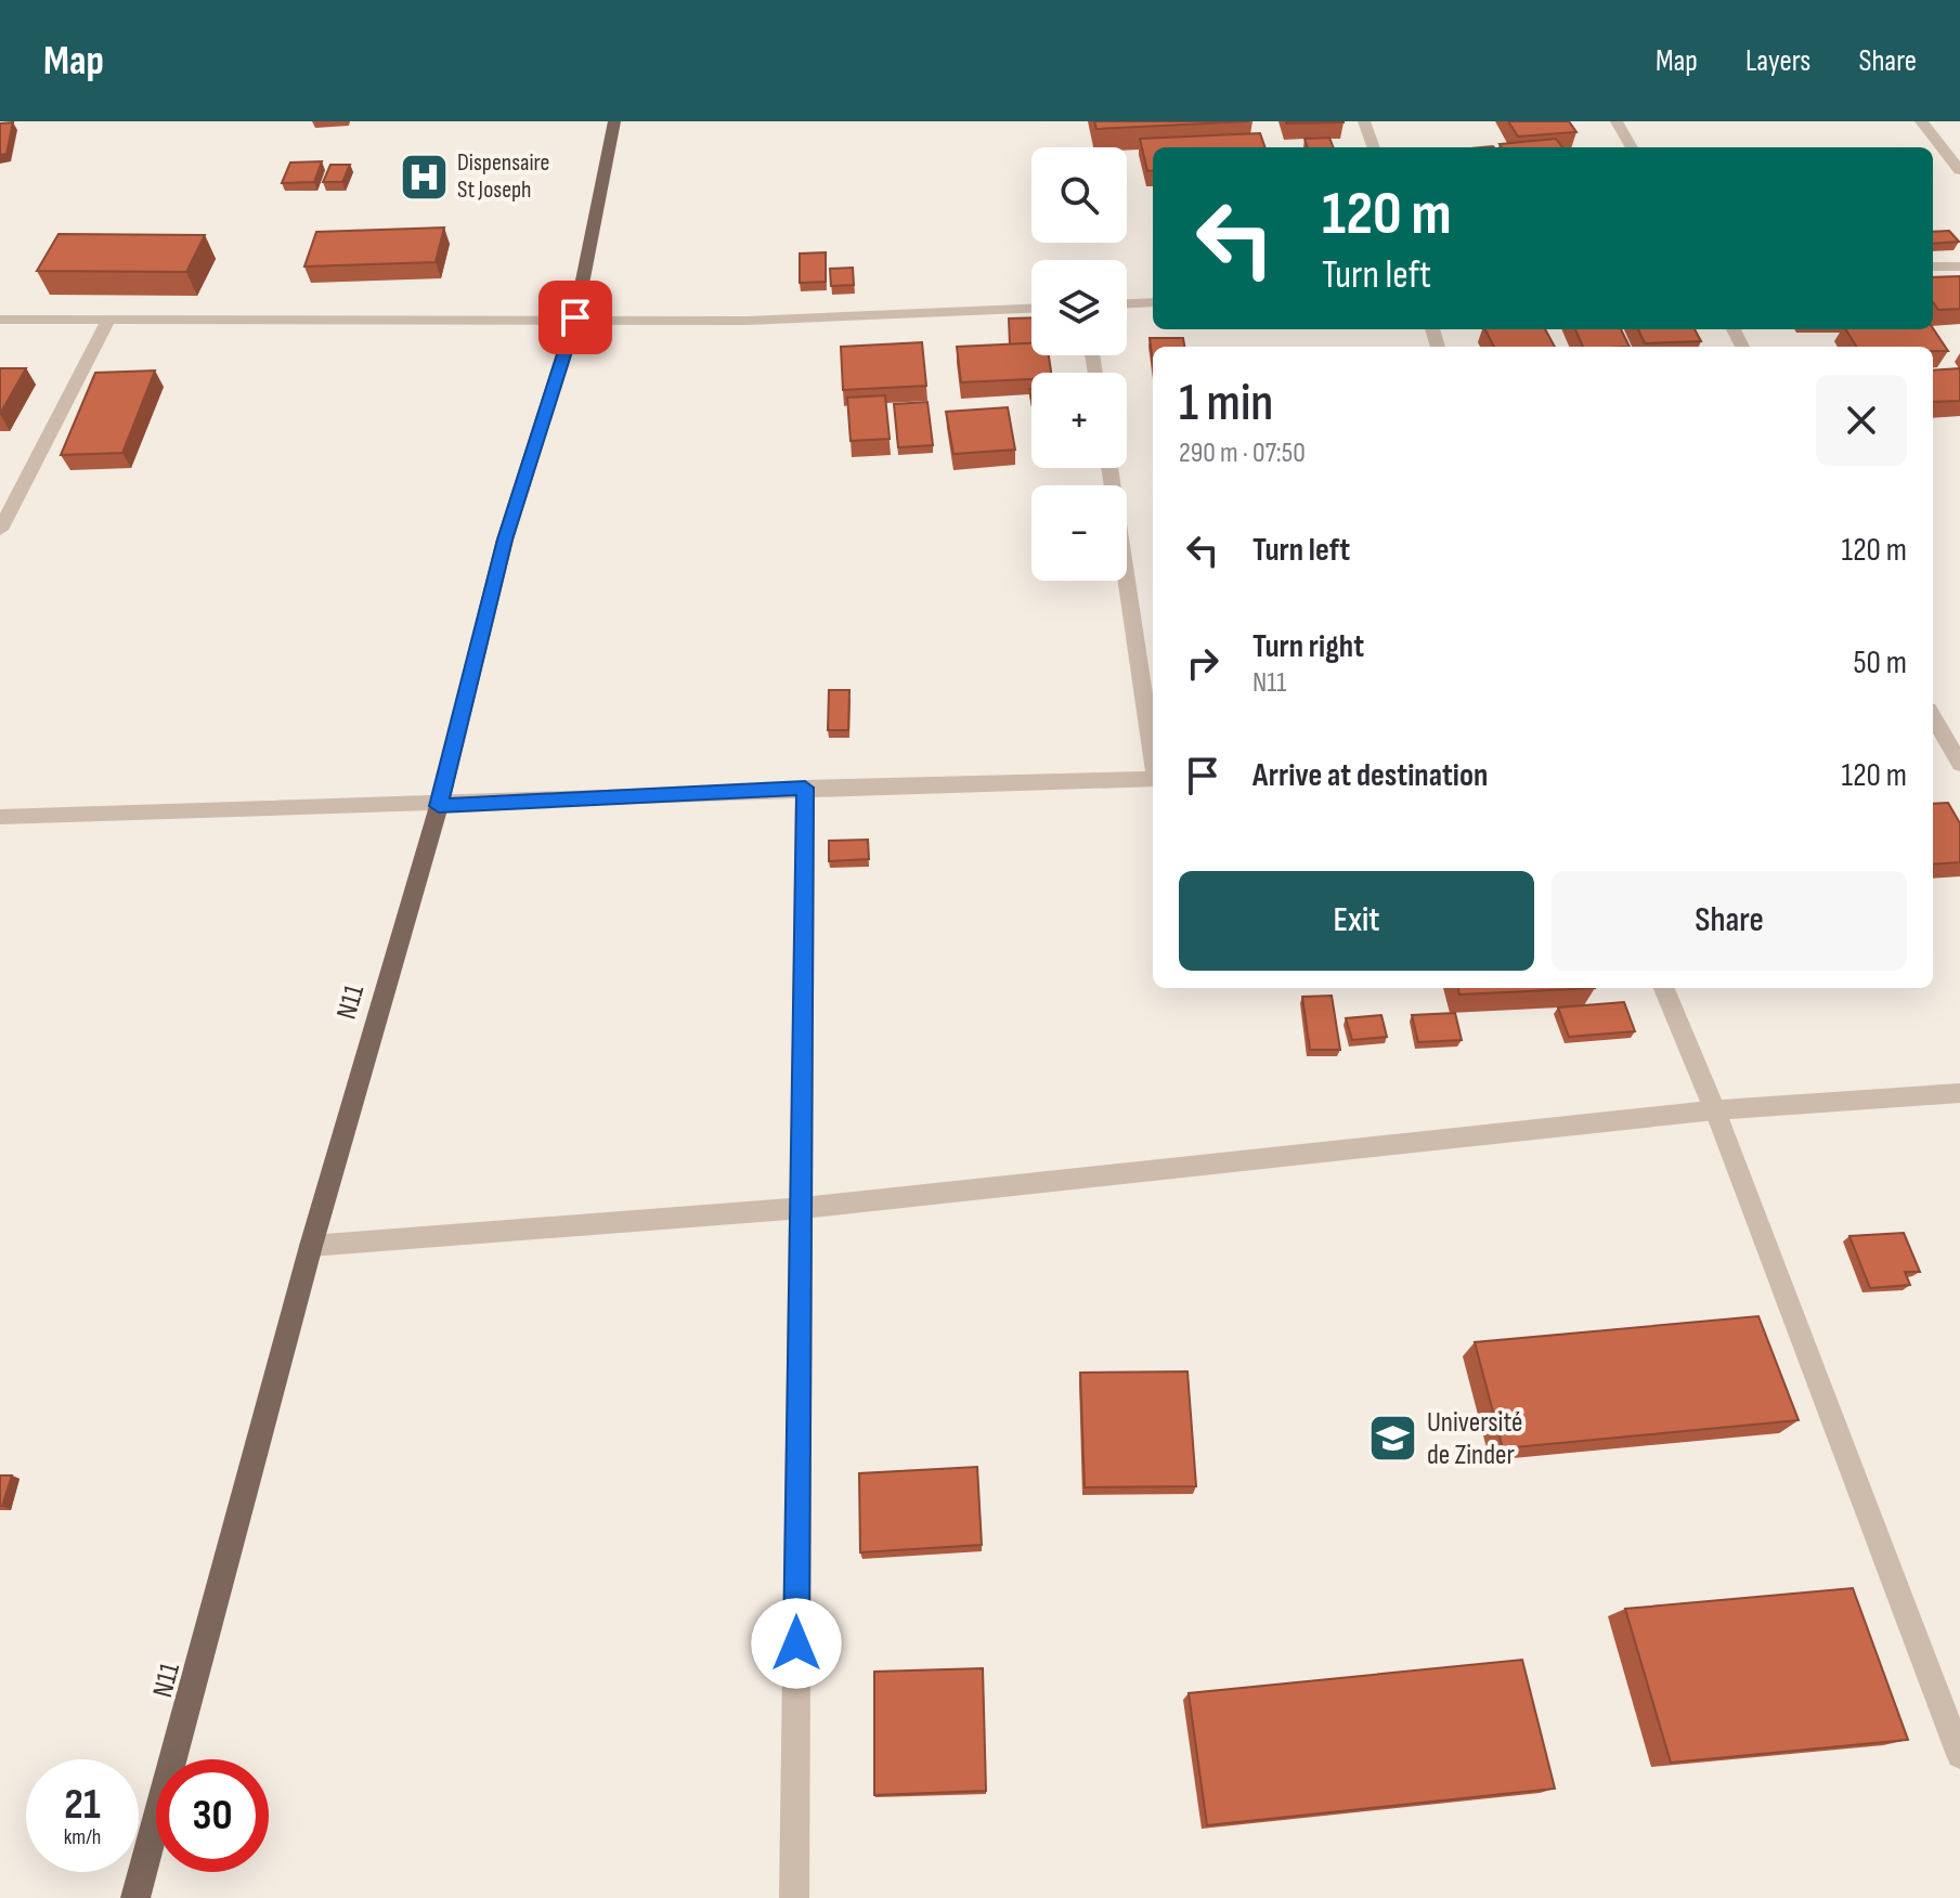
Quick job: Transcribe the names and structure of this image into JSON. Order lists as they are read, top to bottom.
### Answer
{
  "streets": {
    "main road": ["N11"]
  },
  "places": {
    "hospital": ["Dispensaire St Joseph"],
    "school or university": ["Université de Zinder"]
  },
  "page": {
    "header": "Map",
    "nav": ["Map", "Layers", "Share"],
    "map_buttons": ["+", "−"],
    "turn": ["120 m", "Turn left"],
    "heading": ["1 min", "290 m · 07:50"],
    "list": [
      {
        "name": "Turn left",
        "value": "120 m"
      },
      {
        "name": "Turn right",
        "note": "N11",
        "value": "50 m"
      },
      {
        "name": "Arrive at destination",
        "value": "120 m"
      }
    ],
    "buttons": ["Exit", "Share"],
    "speed": "21 km/h",
    "limit": "30"
  }
}
